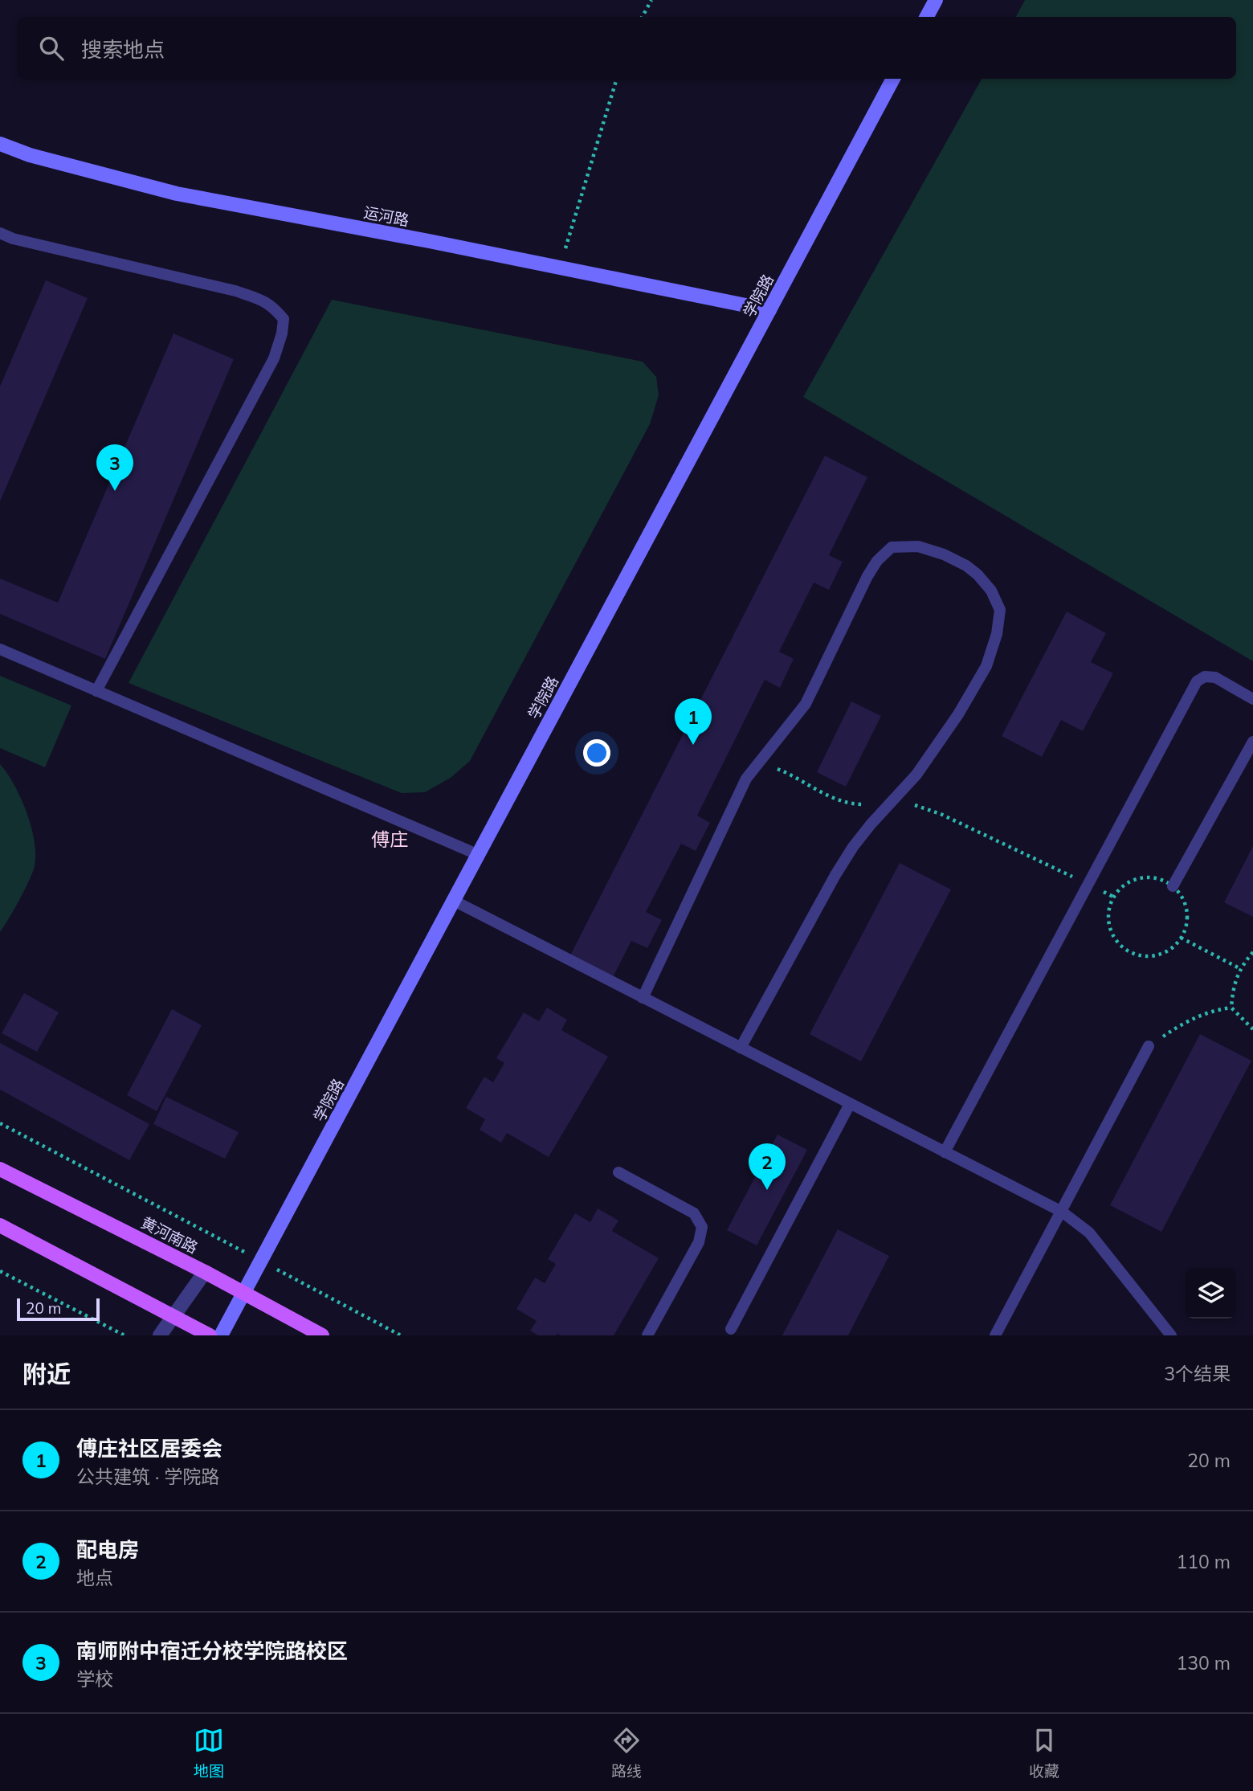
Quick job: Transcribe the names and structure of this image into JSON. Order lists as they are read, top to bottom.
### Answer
{
  "streets": {
    "main road": ["黄河南路"],
    "street": ["运河路", "学院路"]
  },
  "crossings": [
    ["运河路", "学院路"],
    ["学院路", "黄河南路"]
  ],
  "districts": ["傅庄"],
  "scale_bar": "20 m",
  "page": {
    "search": "搜索地点",
    "pins": ["3", "1", "2"],
    "scale": "20 m",
    "heading": ["附近", "3个结果"],
    "list": [
      {
        "mark": "1",
        "name": "傅庄社区居委会",
        "note": "公共建筑 · 学院路",
        "value": "20 m"
      },
      {
        "mark": "2",
        "name": "配电房",
        "note": "地点",
        "value": "110 m"
      },
      {
        "mark": "3",
        "name": "南师附中宿迁分校学院路校区",
        "note": "学校",
        "value": "130 m"
      }
    ],
    "nav": ["地图", "路线", "收藏"]
  }
}
